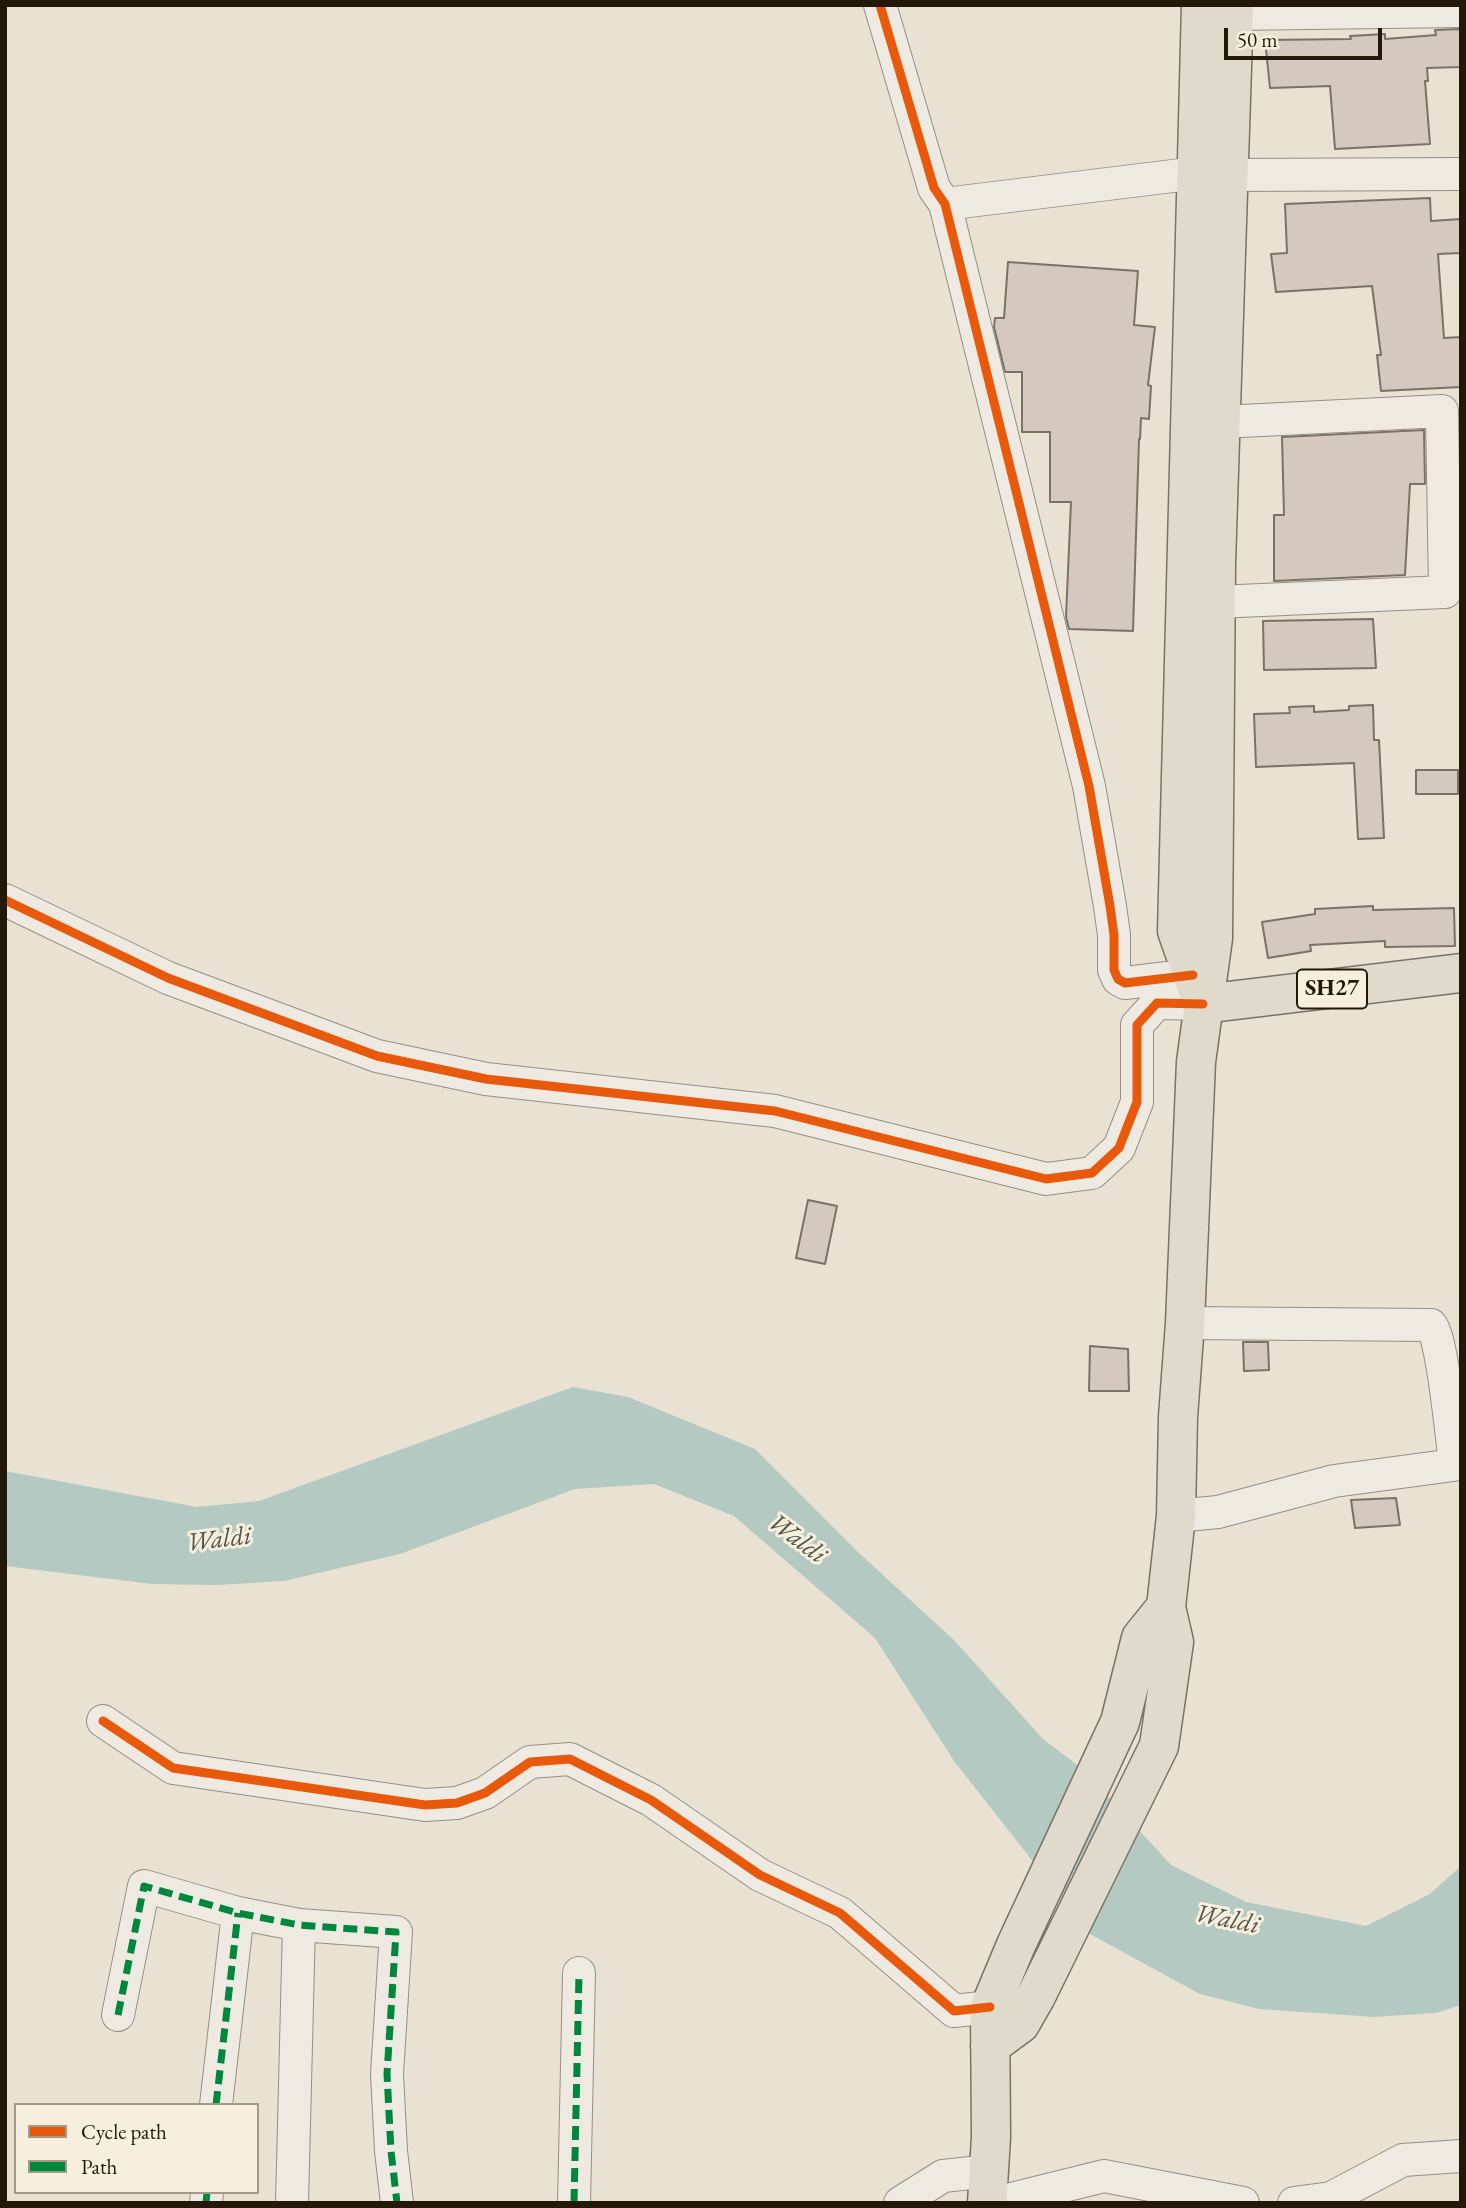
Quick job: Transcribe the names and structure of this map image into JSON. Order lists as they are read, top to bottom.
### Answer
{
  "streets": {
    "main road": ["SH27"]
  },
  "water": ["Waldi"],
  "legend": ["Cycle path", "Path"],
  "scale_bar": "50 m"
}
